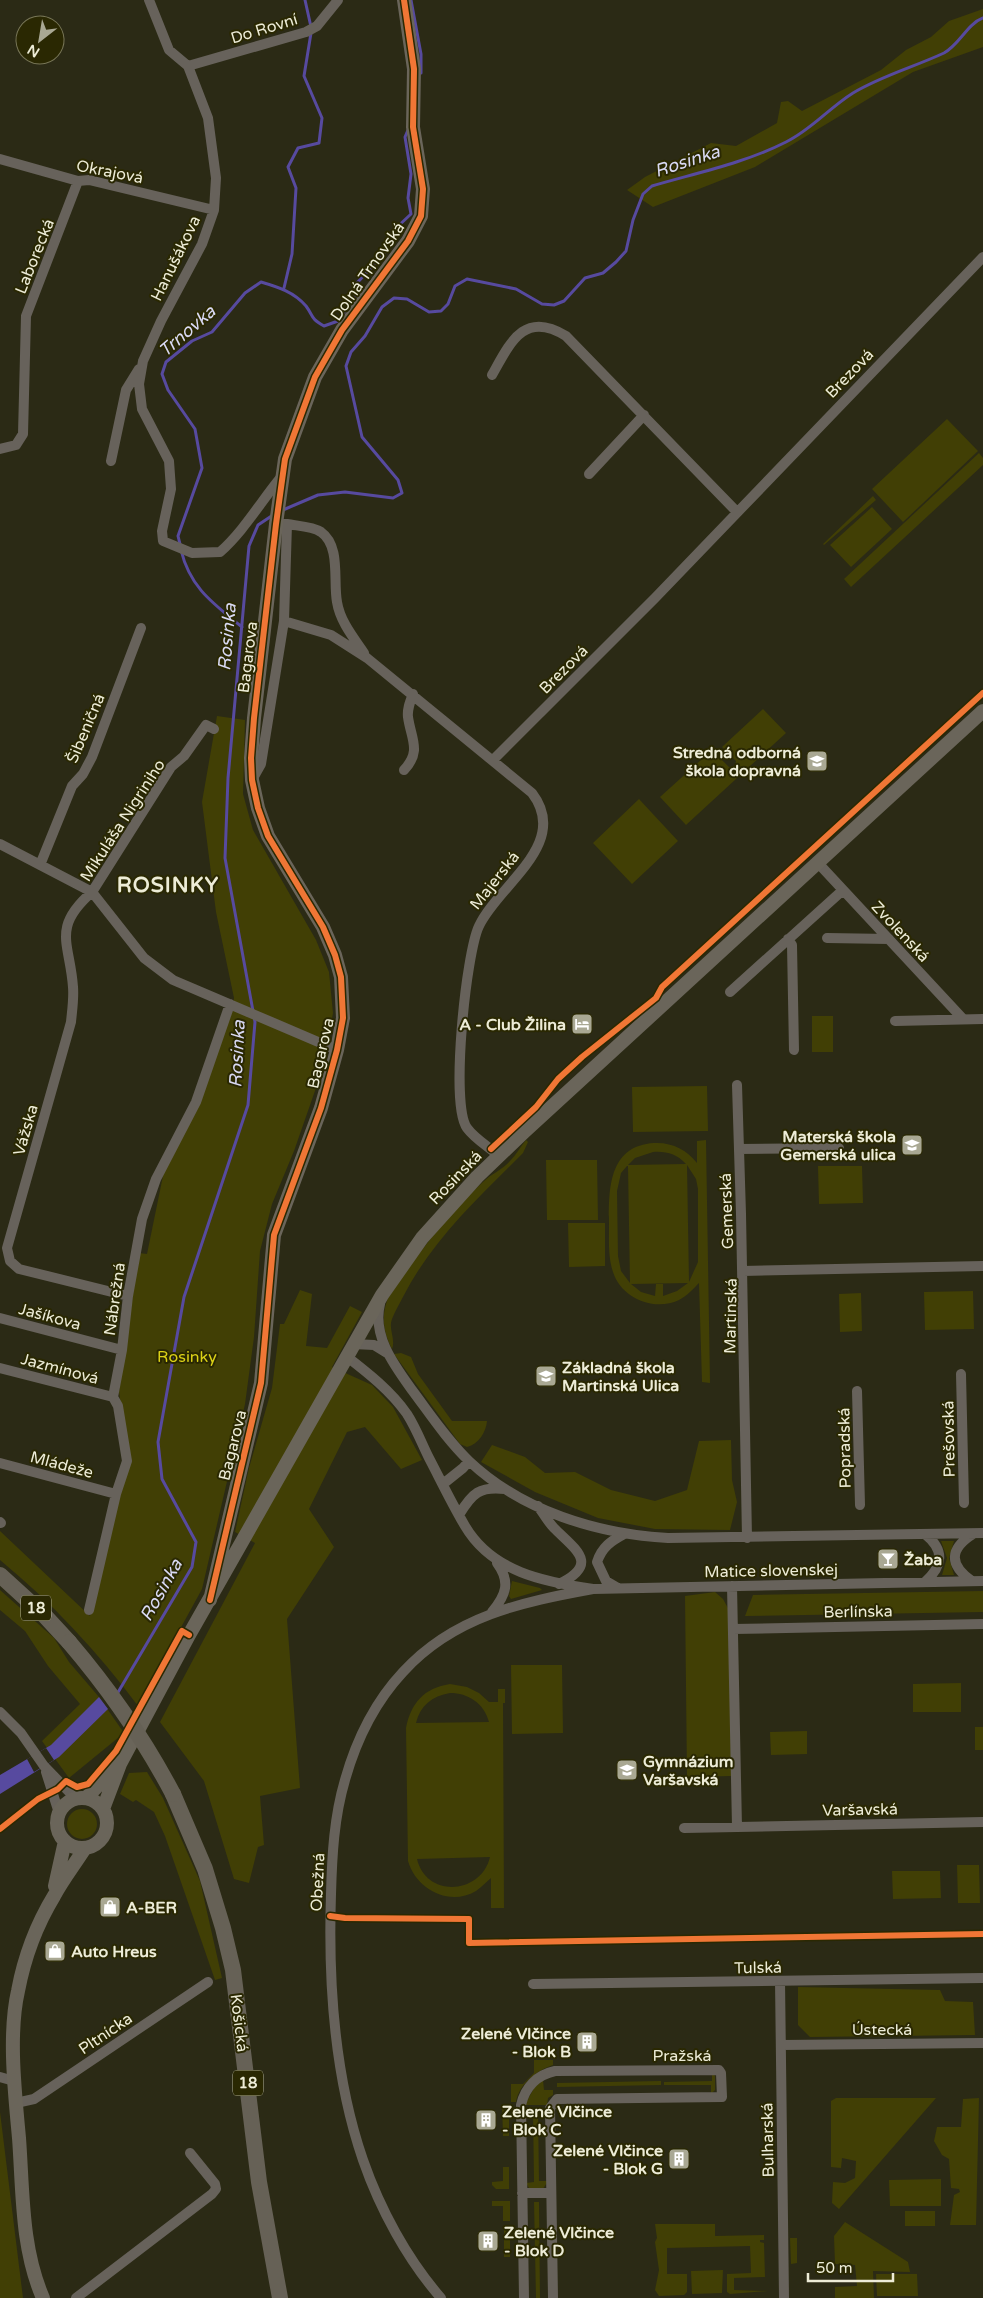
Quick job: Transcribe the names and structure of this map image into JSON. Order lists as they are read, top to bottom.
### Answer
{
  "streets": {
    "main road": ["18", "Košická"],
    "street": [
      "Do Rovní",
      "Okrajová",
      "Laborecká",
      "Hanušákova",
      "Dolná Trnovská",
      "Brezová",
      "Bagarova",
      "Šibeničná",
      "Mikuláša Nigriniho",
      "Majerská",
      "Zvolenská",
      "Vážska",
      "Rosinská",
      "Gemerská",
      "Nábrežná",
      "Jašíkova",
      "Martinská",
      "Jazmínová",
      "Prešovská",
      "Popradská",
      "Mládeže",
      "Matice slovenskej",
      "Berlínska",
      "Varšavská",
      "Obežná",
      "Tulská",
      "Ústecká",
      "Pltnícka",
      "Pražská",
      "Bulharská"
    ]
  },
  "crossings": [
    ["Do Rovní", "Hanušákova"],
    ["Okrajová", "Laborecká"],
    ["Okrajová", "Hanušákova"],
    ["Hanušákova", "Dolná Trnovská"],
    ["Dolná Trnovská", "Bagarova"],
    ["Dolná Trnovská", "Majerská"],
    ["Brezová", "Majerská"],
    ["Bagarova", "Mikuláša Nigriniho"],
    ["Bagarova", "Majerská"],
    ["Bagarova", "Rosinská"],
    ["Mikuláša Nigriniho", "Vážska"],
    ["Mikuláša Nigriniho", "Nábrežná"],
    ["Majerská", "Rosinská"],
    ["Zvolenská", "Rosinská"],
    ["Vážska", "Nábrežná"],
    ["Rosinská", "Matice slovenskej"],
    ["Gemerská", "Martinská"],
    ["Nábrežná", "Jašíkova"],
    ["Nábrežná", "Jazmínová"],
    ["Nábrežná", "Mládeže"],
    ["Martinská", "Matice slovenskej"],
    ["Matice slovenskej", "Obežná"],
    ["Tulská", "Bulharská"],
    ["Ústecká", "Bulharská"]
  ],
  "districts": ["ROSINKY"],
  "water": ["Rosinka", "Trnovka"],
  "parks": ["Rosinky"],
  "places": {
    "school or university": [
      "Stredná odborná škola dopravná",
      "Materská škola Gemerská ulica",
      "Základná škola Martinská Ulica",
      "Gymnázium Varšavská"
    ],
    "hotel": ["A - Club Žilina"],
    "bar": ["Žaba"],
    "shop": ["A-BER", "Auto Hreus"],
    "building": [
      "Zelené Vlčince - Blok B",
      "Zelené Vlčince - Blok C",
      "Zelené Vlčince - Blok G",
      "Zelené Vlčince - Blok D"
    ]
  },
  "scale_bar": "50 m",
  "north": "bottom left"
}
